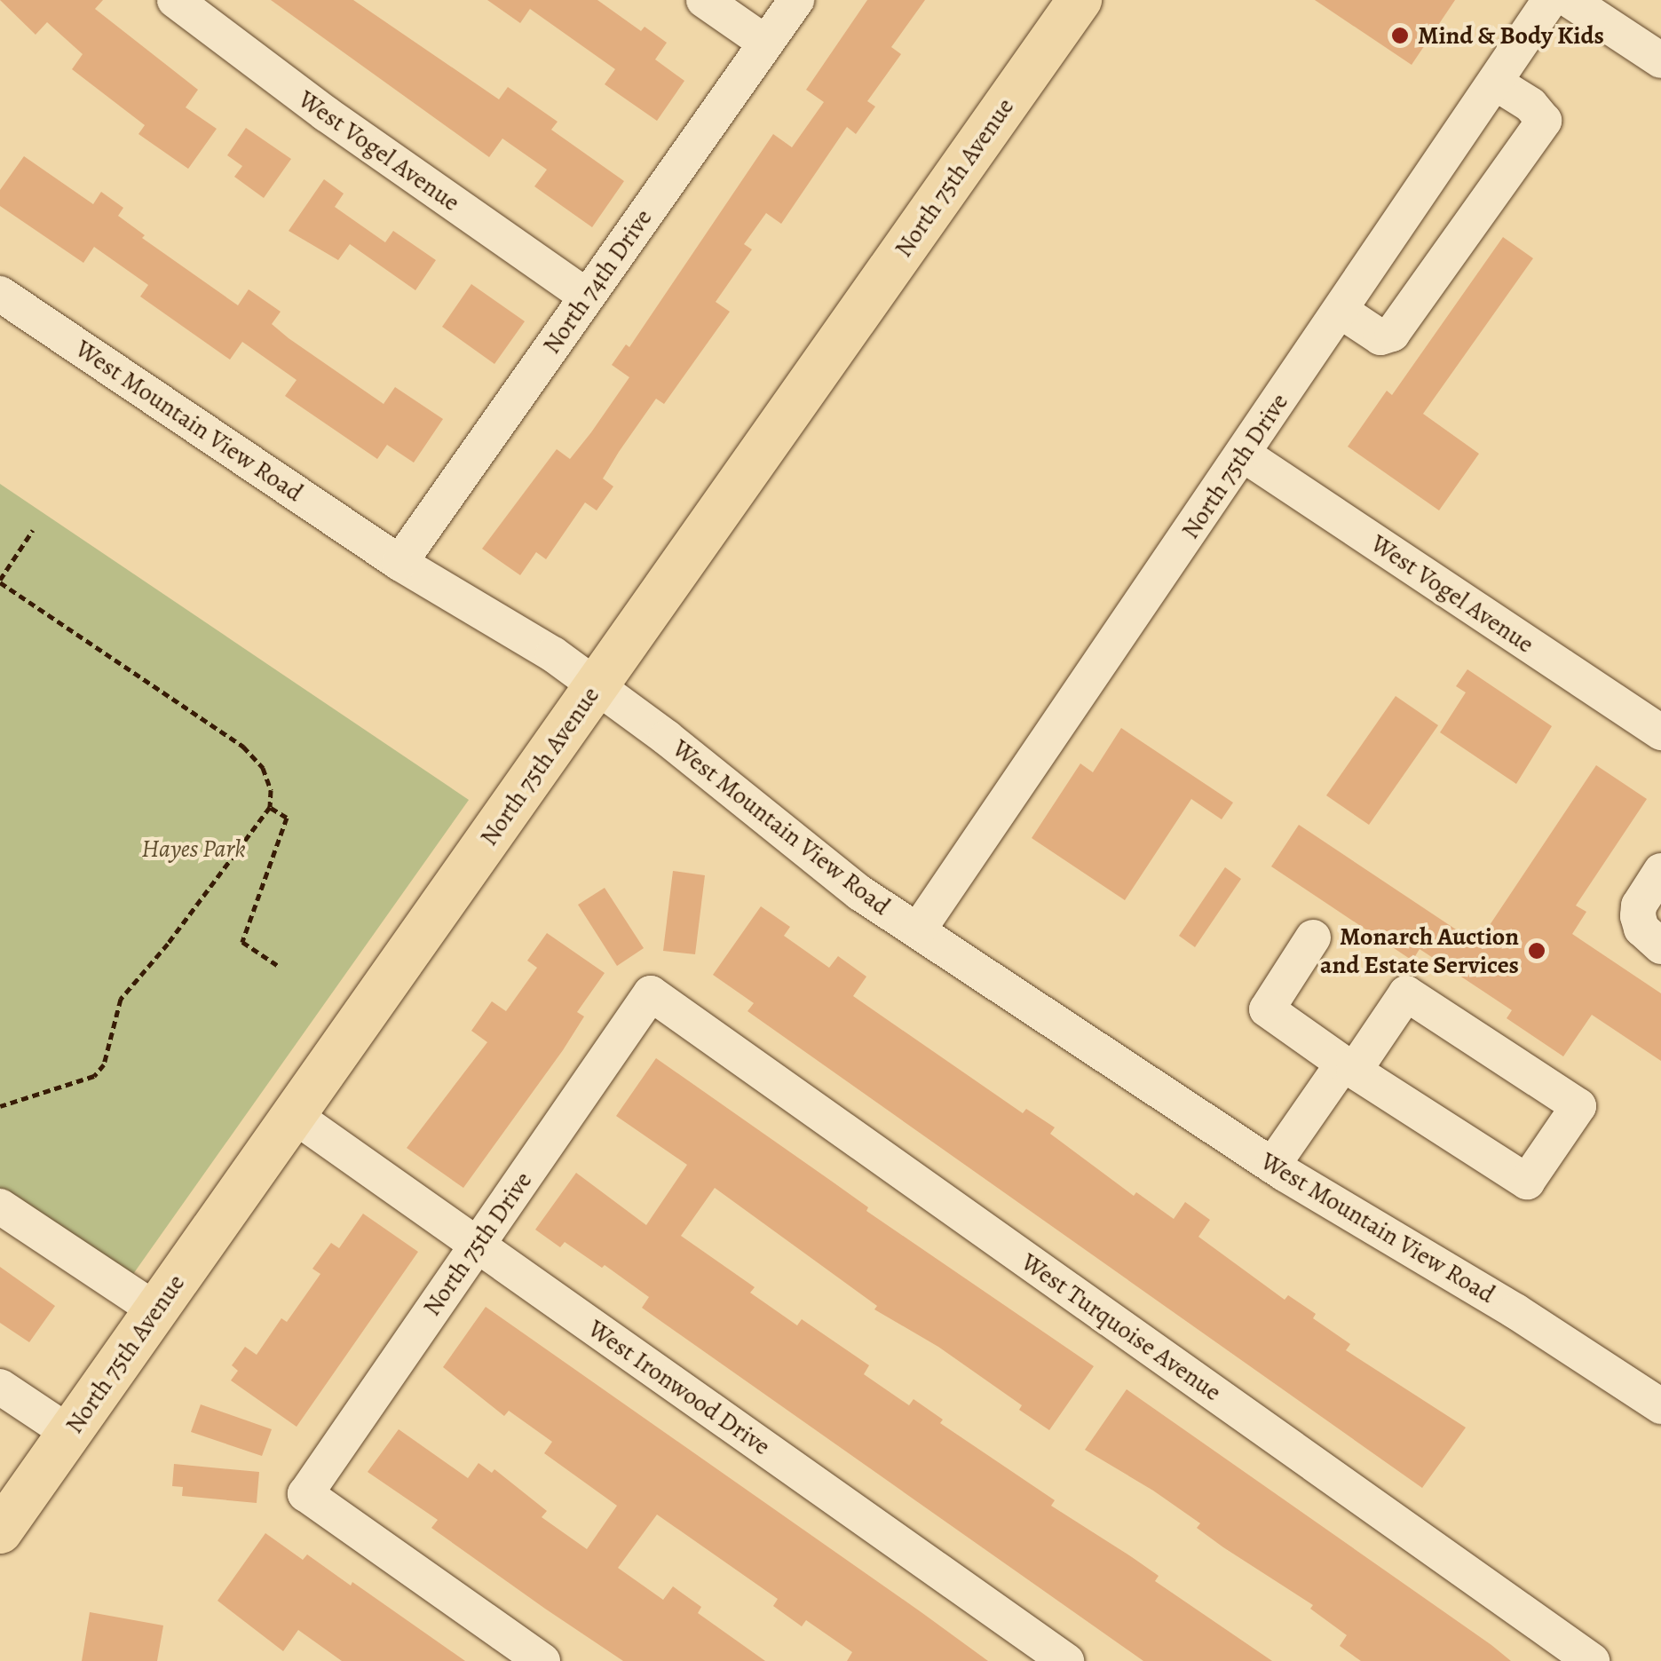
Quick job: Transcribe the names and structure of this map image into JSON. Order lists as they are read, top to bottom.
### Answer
{
  "streets": {
    "main road": ["North 75th Avenue"],
    "street": [
      "West Vogel Avenue",
      "North 74th Drive",
      "West Mountain View Road",
      "North 75th Drive",
      "West Turquoise Avenue",
      "West Ironwood Drive"
    ]
  },
  "crossings": [
    ["West Vogel Avenue", "North 74th Drive"],
    ["West Vogel Avenue", "North 75th Drive"],
    ["North 75th Avenue", "West Mountain View Road"],
    ["North 75th Avenue", "West Ironwood Drive"],
    ["North 74th Drive", "West Mountain View Road"],
    ["West Mountain View Road", "North 75th Drive"],
    ["North 75th Drive", "West Turquoise Avenue"],
    ["North 75th Drive", "West Ironwood Drive"]
  ],
  "parks": ["Hayes Park"],
  "places": ["Mind & Body Kids", "Monarch Auction and Estate Services"]
}
